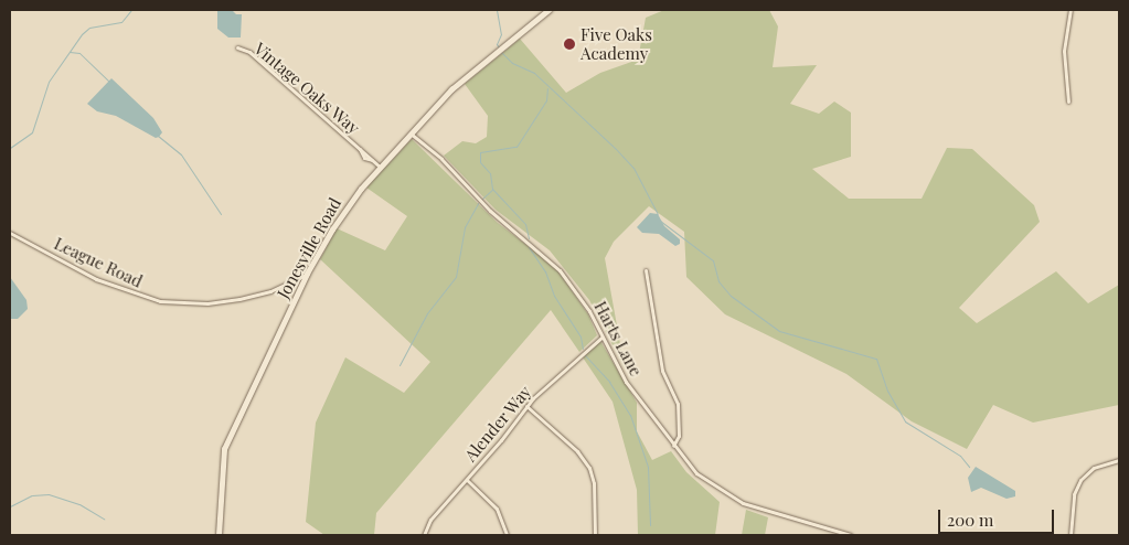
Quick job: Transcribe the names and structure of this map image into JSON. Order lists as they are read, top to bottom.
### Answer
{
  "streets": {
    "street": [
      "Vintage Oaks Way",
      "Jonesville Road",
      "League Road",
      "Harts Lane",
      "Alender Way"
    ]
  },
  "crossings": [
    ["Vintage Oaks Way", "Jonesville Road"],
    ["Jonesville Road", "League Road"],
    ["Jonesville Road", "Harts Lane"],
    ["Harts Lane", "Alender Way"]
  ],
  "places": ["Five Oaks Academy"],
  "scale_bar": "200 m"
}
